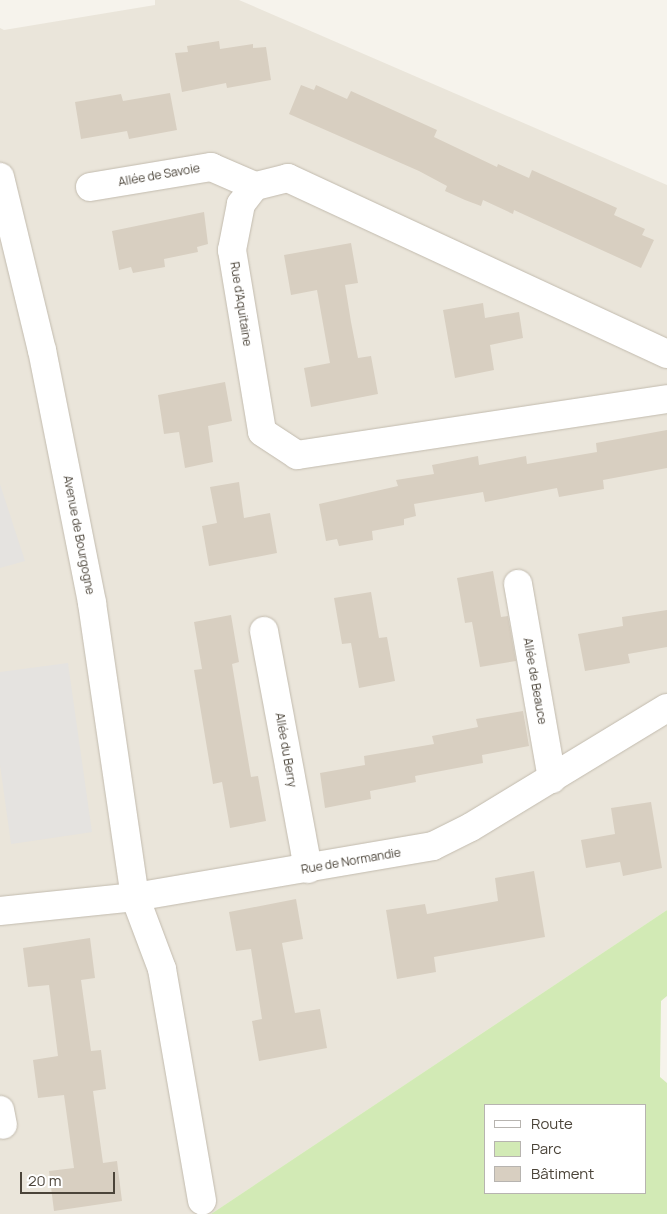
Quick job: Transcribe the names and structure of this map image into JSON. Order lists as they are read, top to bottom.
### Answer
{
  "streets": {
    "street": [
      "Allée de Savoie",
      "Rue d'Aquitaine",
      "Avenue de Bourgogne",
      "Allée de Beauce",
      "Allée du Berry",
      "Rue de Normandie"
    ]
  },
  "crossings": [
    ["Allée de Savoie", "Rue d'Aquitaine"],
    ["Avenue de Bourgogne", "Rue de Normandie"],
    ["Allée de Beauce", "Rue de Normandie"],
    ["Allée du Berry", "Rue de Normandie"]
  ],
  "legend": ["Route", "Parc", "Bâtiment"],
  "scale_bar": "20 m"
}
